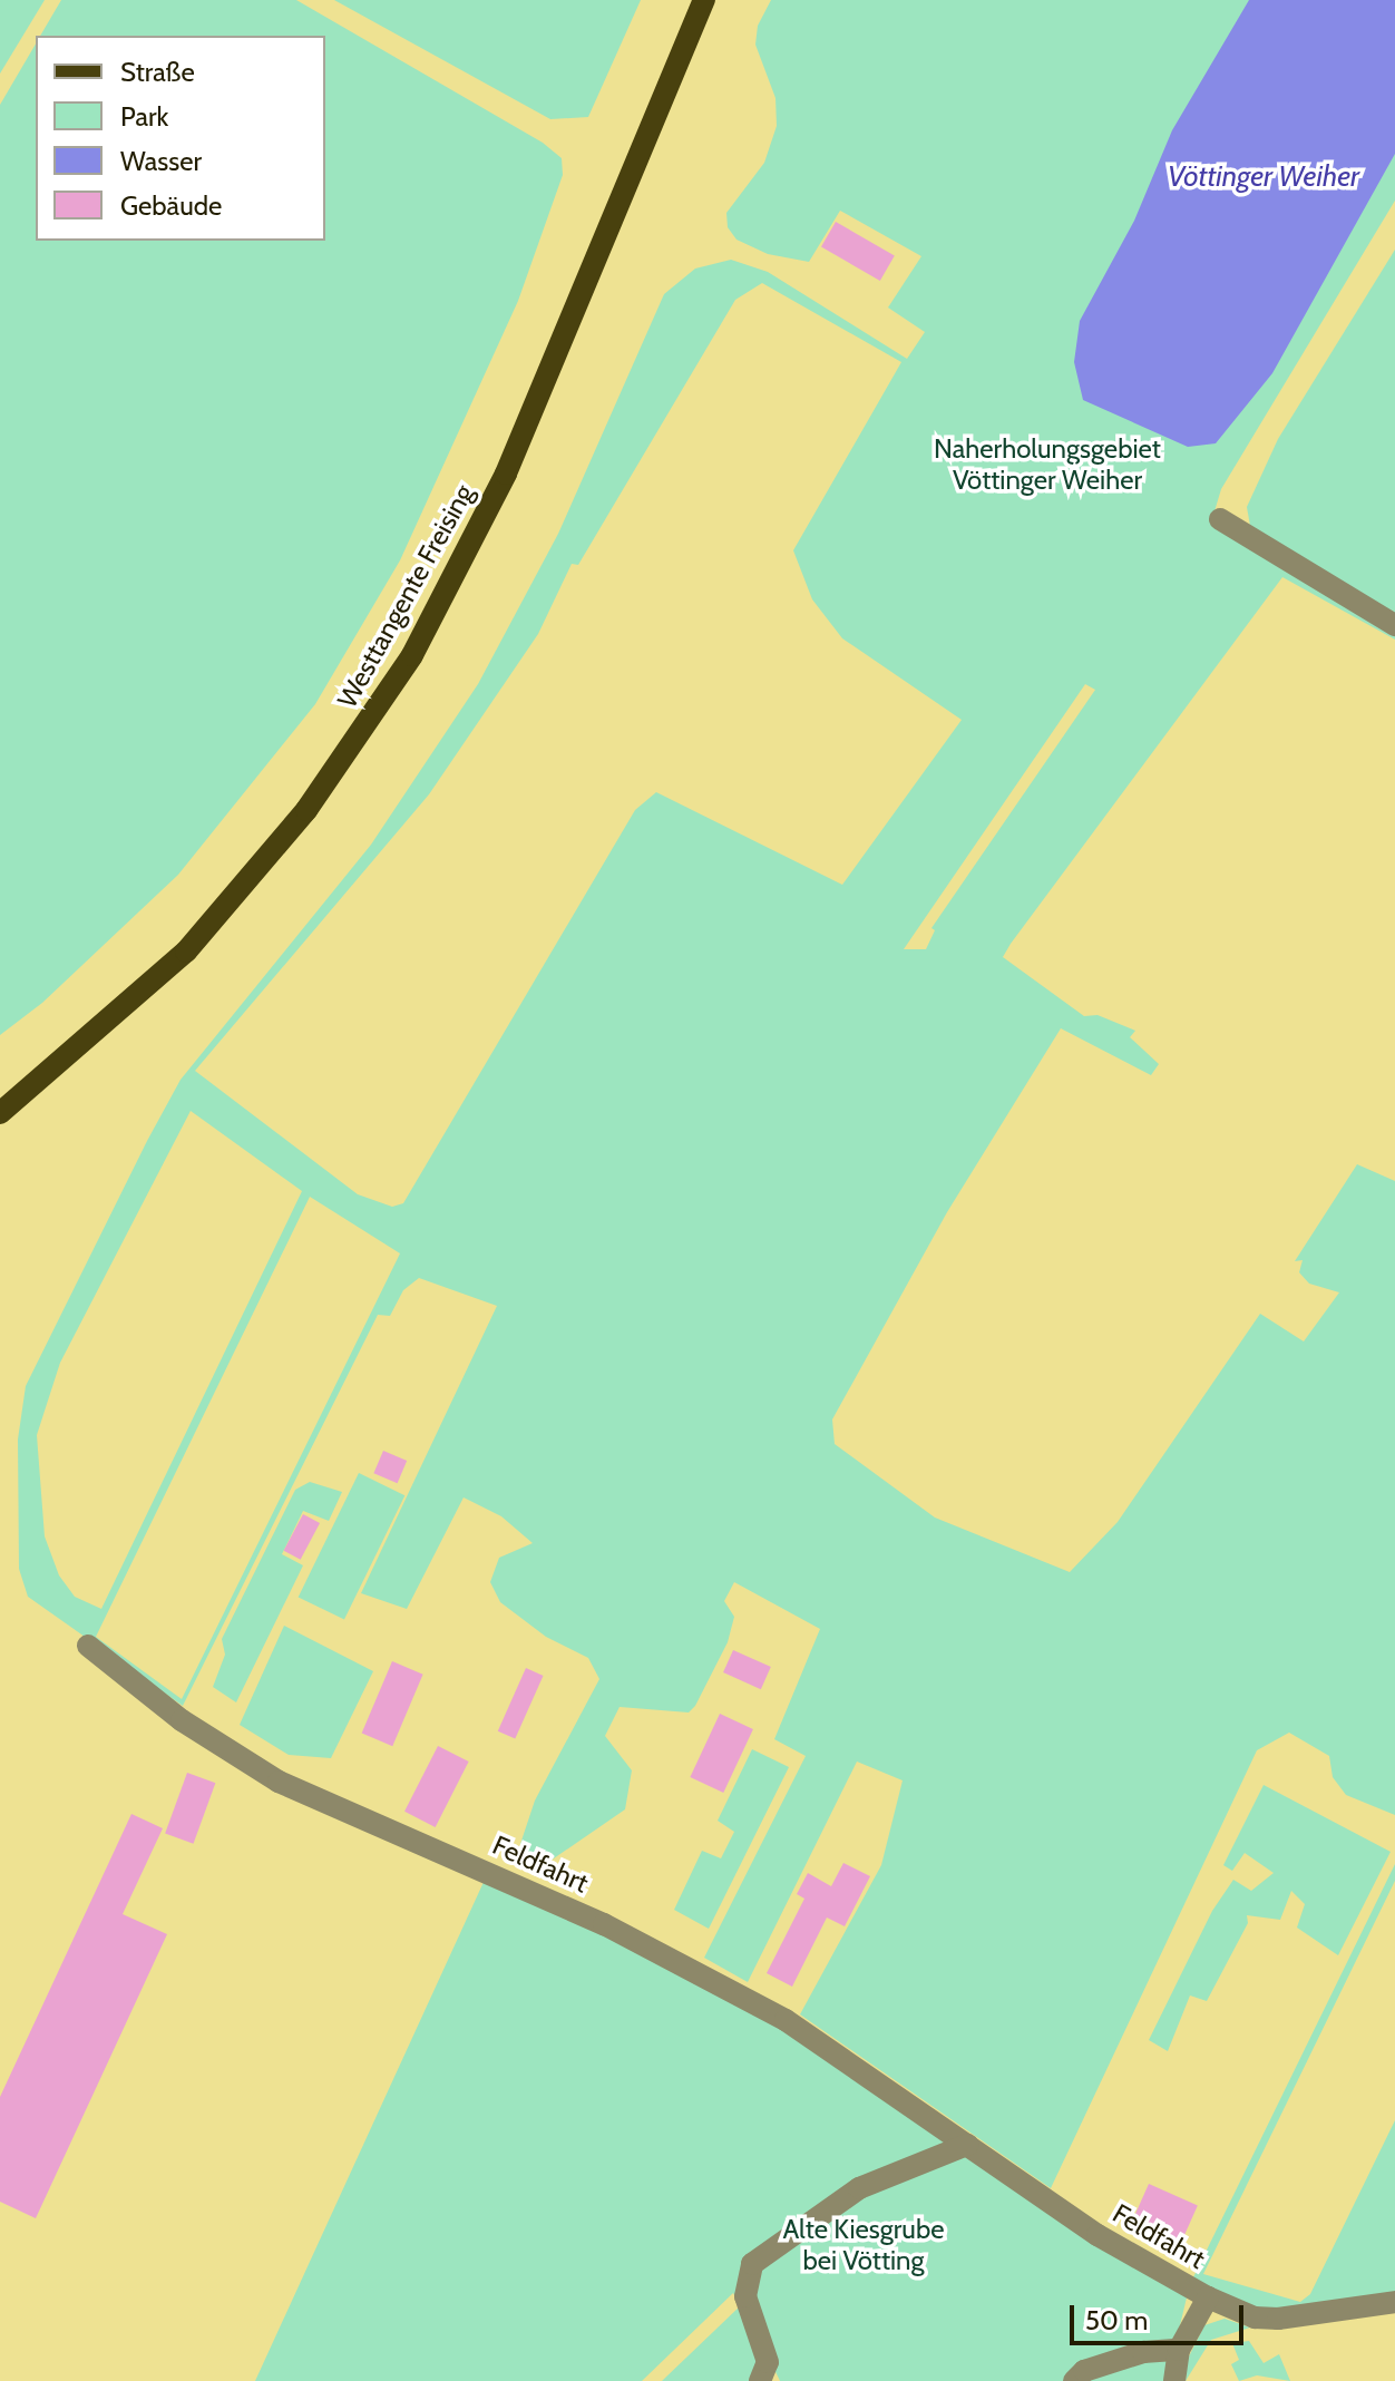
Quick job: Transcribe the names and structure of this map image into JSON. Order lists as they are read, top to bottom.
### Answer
{
  "streets": {
    "main road": ["Westtangente Freising"],
    "street": ["Feldfahrt"]
  },
  "water": ["Vöttinger Weiher"],
  "parks": ["Naherholungsgebiet Vöttinger Weiher", "Alte Kiesgrube bei Vötting"],
  "legend": [
    "Straße",
    "Park",
    "Wasser",
    "Gebäude"
  ],
  "scale_bar": "50 m"
}
